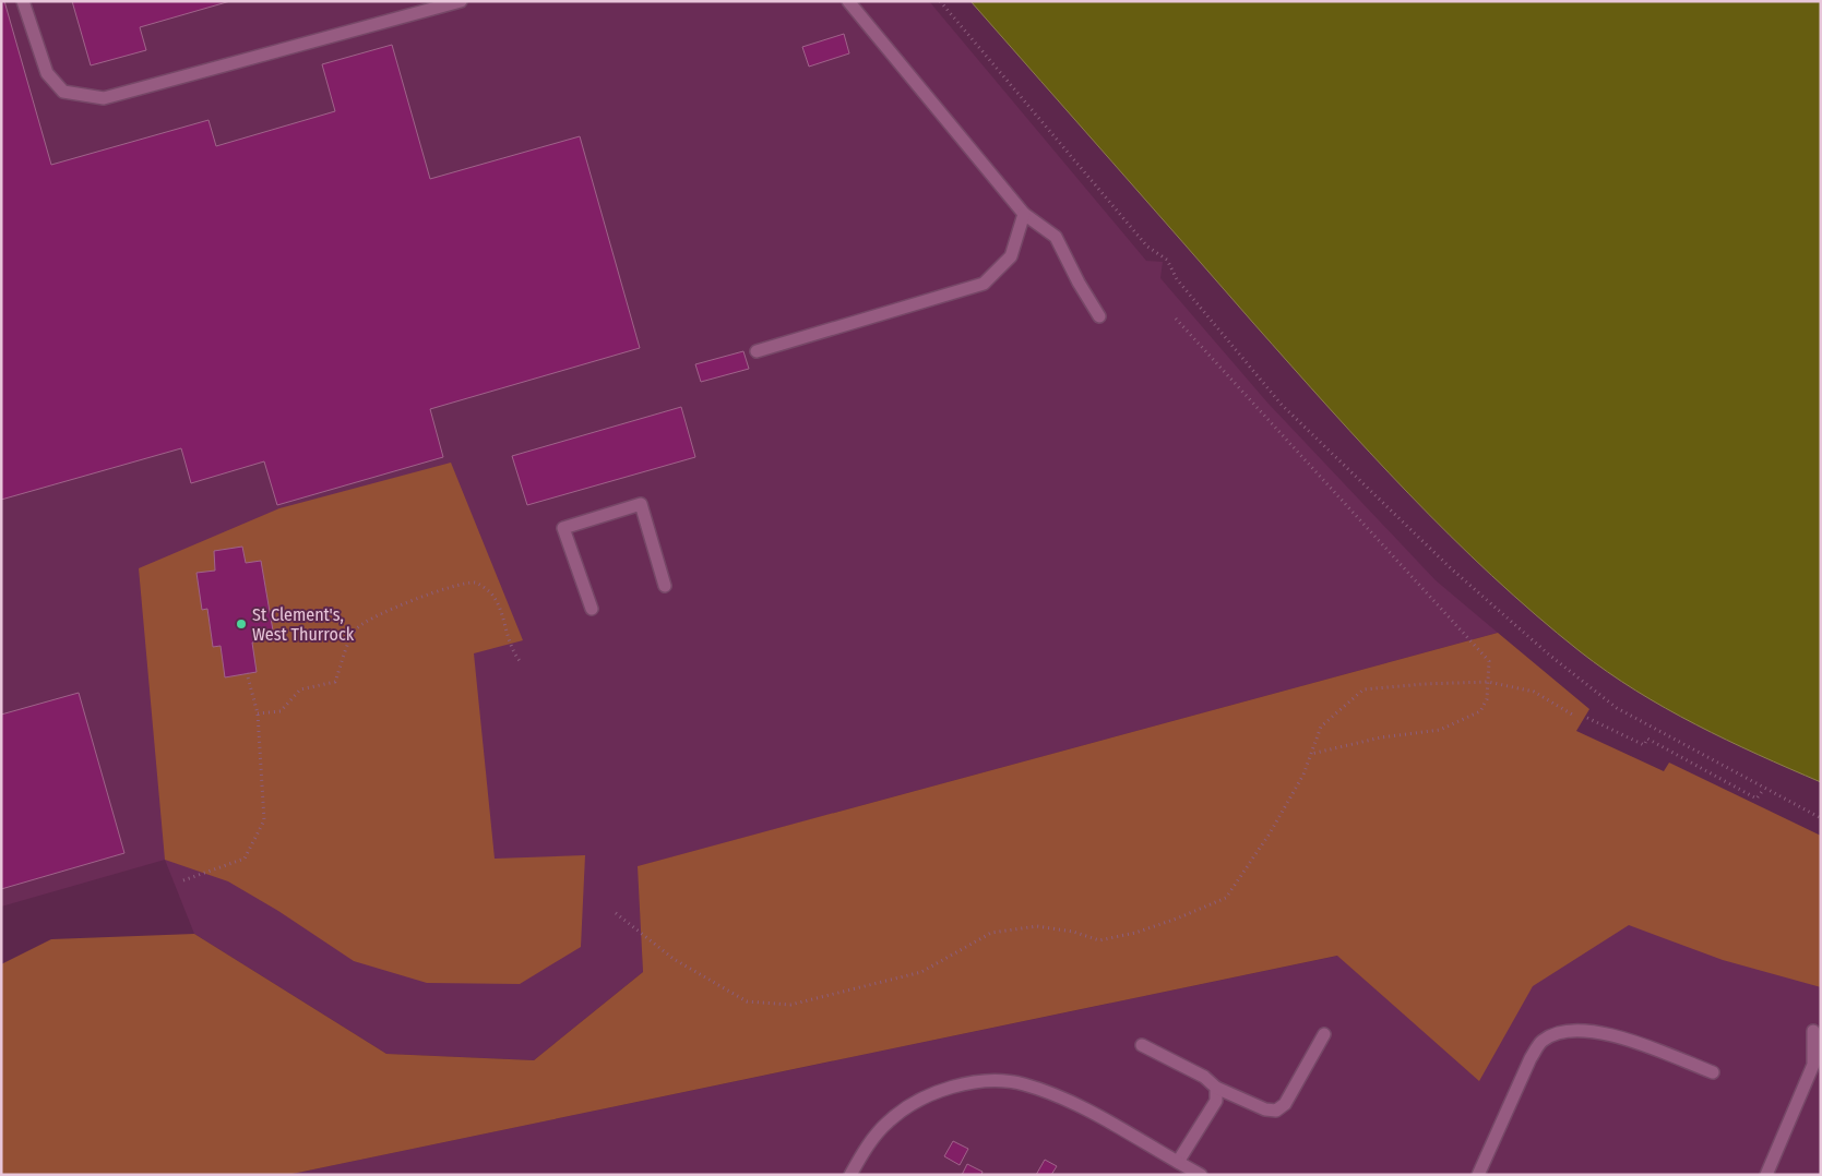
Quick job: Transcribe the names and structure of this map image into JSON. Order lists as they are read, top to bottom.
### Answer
{
  "places": ["St Clement's, West Thurrock"]
}
